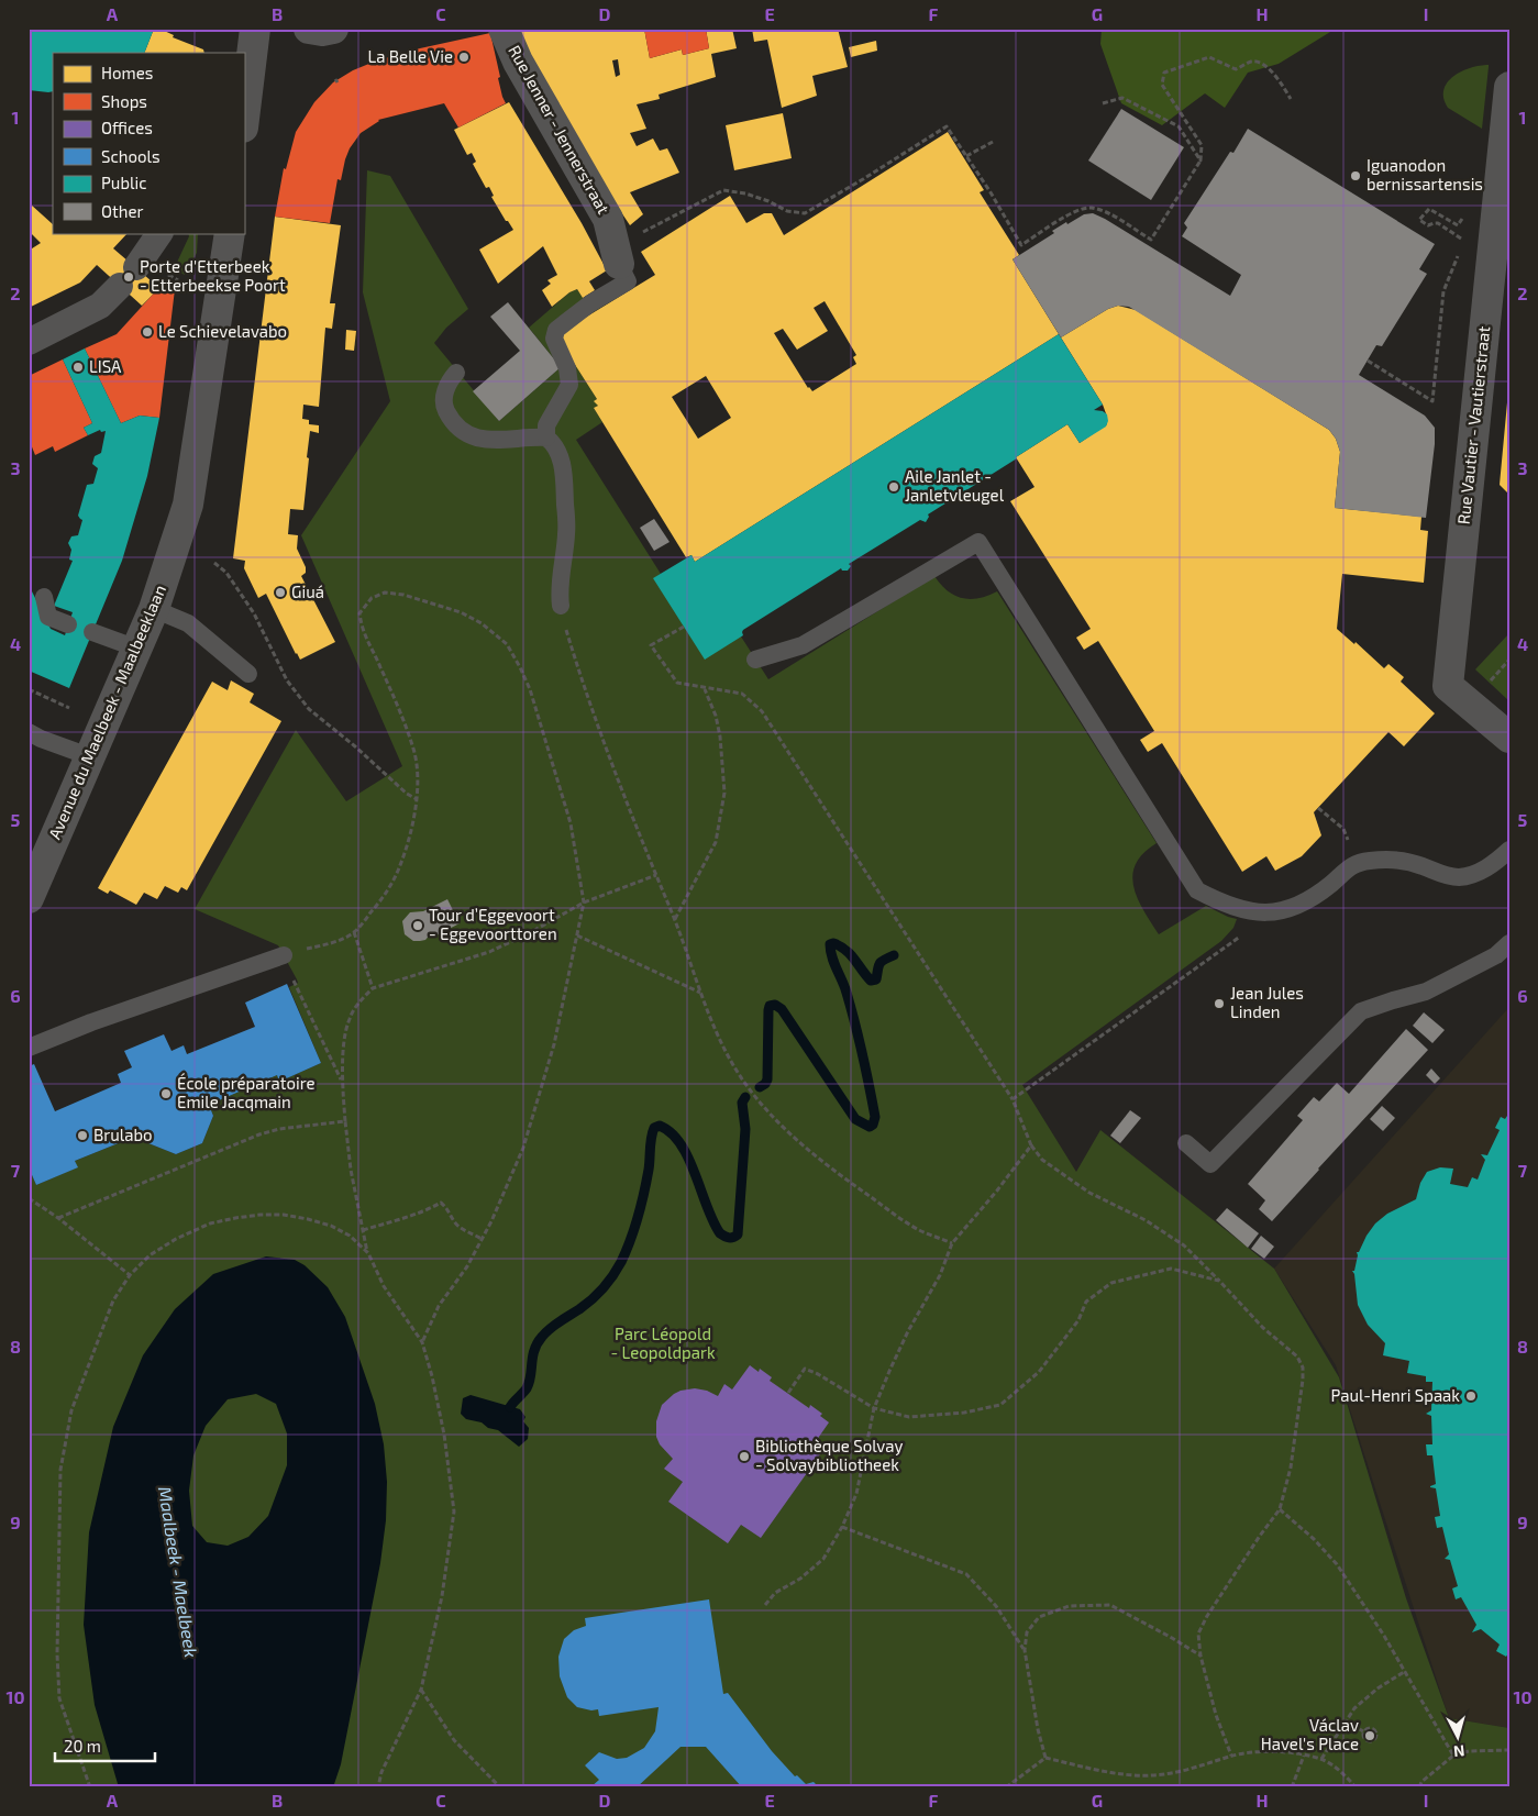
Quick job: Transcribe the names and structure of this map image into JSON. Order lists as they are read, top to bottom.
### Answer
{
  "streets": {
    "street": ["Rue Jenner - Jennerstraat", "Rue Vautier - Vautierstraat", "Avenue du Maelbeek - Maalbeeklaan"]
  },
  "water": ["Maalbeek - Maelbeek"],
  "parks": ["Parc Léopold - Leopoldpark"],
  "places": [
    "La Belle Vie",
    "Iguanodon bernissartensis",
    "Porte d'Etterbeek - Etterbeekse Poort",
    "Le Schievelavabo",
    "LISA",
    "Aile Janlet - Janletvleugel",
    "Giuá",
    "Tour d’Eggevoort - Eggevoorttoren",
    "Jean Jules Linden",
    "École préparatoire Emile Jacqmain",
    "Brulabo",
    "Paul-Henri Spaak",
    "Bibliothèque Solvay - Solvaybibliotheek",
    "Václav Havel's Place"
  ],
  "legend": [
    "Homes",
    "Shops",
    "Offices",
    "Schools",
    "Public",
    "Other"
  ],
  "scale_bar": "20 m",
  "north": "bottom",
  "grid": {
    "columns": [
      "A",
      "B",
      "C",
      "D",
      "E",
      "F",
      "G",
      "H",
      "I"
    ],
    "rows": [
      "1",
      "2",
      "3",
      "4",
      "5",
      "6",
      "7",
      "8",
      "9",
      "10"
    ]
  }
}
